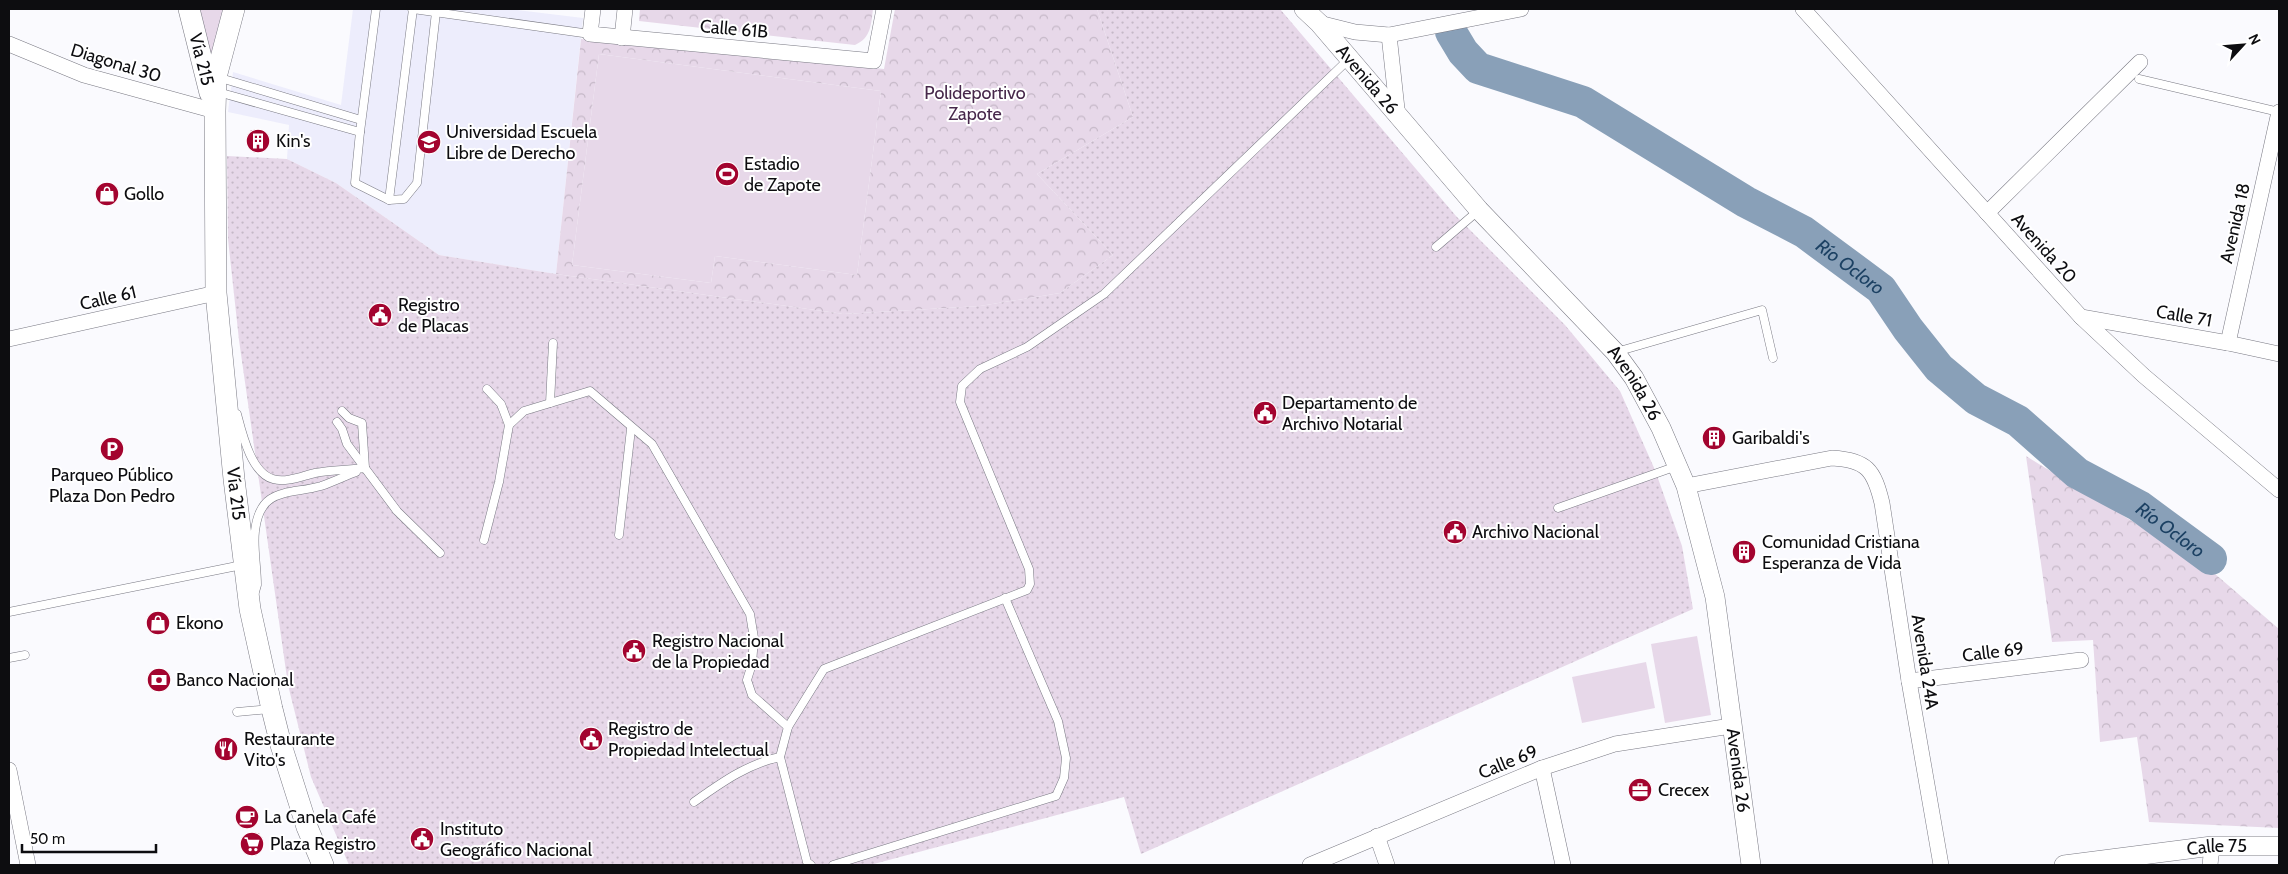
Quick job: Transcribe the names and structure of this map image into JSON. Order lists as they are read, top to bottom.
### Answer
{
  "streets": {
    "main road": ["Vía 215"],
    "street": [
      "Calle 61B",
      "Diagonal 30",
      "Avenida 26",
      "Avenida 18",
      "Avenida 20",
      "Calle 61",
      "Calle 71",
      "Calle 69",
      "Avenida 24A",
      "Calle 75"
    ]
  },
  "crossings": [
    ["Vía 215", "Diagonal 30"],
    ["Vía 215", "Calle 61"],
    ["Avenida 26", "Calle 69"],
    ["Avenida 26", "Avenida 24A"],
    ["Avenida 18", "Calle 71"],
    ["Avenida 20", "Calle 71"],
    ["Calle 69", "Avenida 24A"]
  ],
  "water": ["Río Ocloro"],
  "parks": ["Polideportivo Zapote"],
  "places": {
    "building": ["Kin's", "Garibaldi's", "Comunidad Cristiana Esperanza de Vida"],
    "school or university": ["Universidad Escuela Libre de Derecho"],
    "sports": ["Estadio de Zapote"],
    "shop": ["Gollo", "Ekono"],
    "public building": [
      "Registro de Placas",
      "Departamento de Archivo Notarial",
      "Archivo Nacional",
      "Registro Nacional de la Propiedad",
      "Registro de Propiedad Intelectual",
      "Instituto Geográfico Nacional"
    ],
    "parking": ["Parqueo Público Plaza Don Pedro"],
    "bank": ["Banco Nacional"],
    "restaurant": ["Restaurante Vito's"],
    "office": ["Crecex"],
    "cafe": ["La Canela Café"],
    "supermarket": ["Plaza Registro"]
  },
  "scale_bar": "50 m",
  "north": "top right"
}
